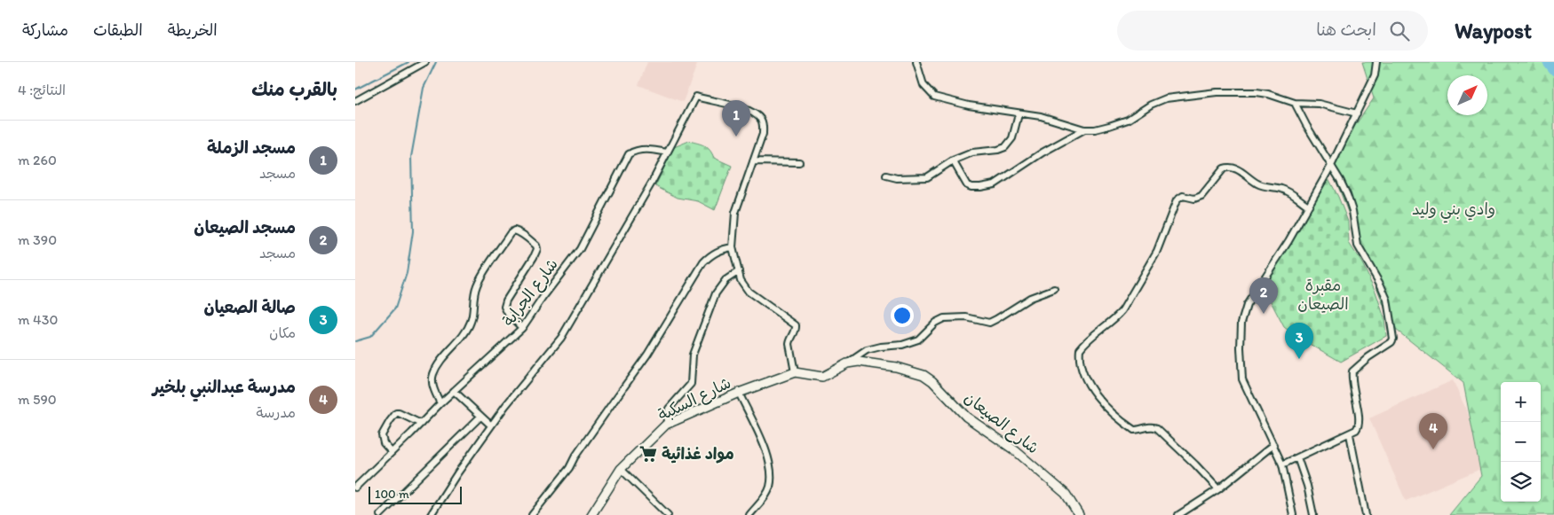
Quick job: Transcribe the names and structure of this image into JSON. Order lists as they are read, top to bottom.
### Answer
{
  "streets": {
    "main road": ["شارع السكبة", "شارع الصيعان"],
    "street": ["شارع الجرابة"]
  },
  "crossings": [
    ["شارع السكبة", "شارع الصيعان"]
  ],
  "parks": ["وادي بني وليد", "مقبرة الصيعان"],
  "places": {
    "supermarket": ["مواد غذائية"]
  },
  "scale_bar": "100 m",
  "north": "top right",
  "page": {
    "header": "Waypost",
    "search": "ابحث هنا",
    "nav": ["الخريطة", "الطبقات", "مشاركة"],
    "heading": ["بالقرب منك", "النتائج: 4"],
    "pins": [
      "1",
      "2",
      "3",
      "4"
    ],
    "list": [
      {
        "mark": "1",
        "name": "مسجد الزملة",
        "note": "مسجد",
        "value": "260 m"
      },
      {
        "mark": "2",
        "name": "مسجد الصيعان",
        "note": "مسجد",
        "value": "390 m"
      },
      {
        "mark": "3",
        "name": "صالة الصعيان",
        "note": "مكان",
        "value": "430 m"
      },
      {
        "mark": "4",
        "name": "مدرسة عبدالنبي بلخير",
        "note": "مدرسة",
        "value": "590 m"
      }
    ],
    "map_buttons": ["+", "−"],
    "scale": "100 m"
  }
}
